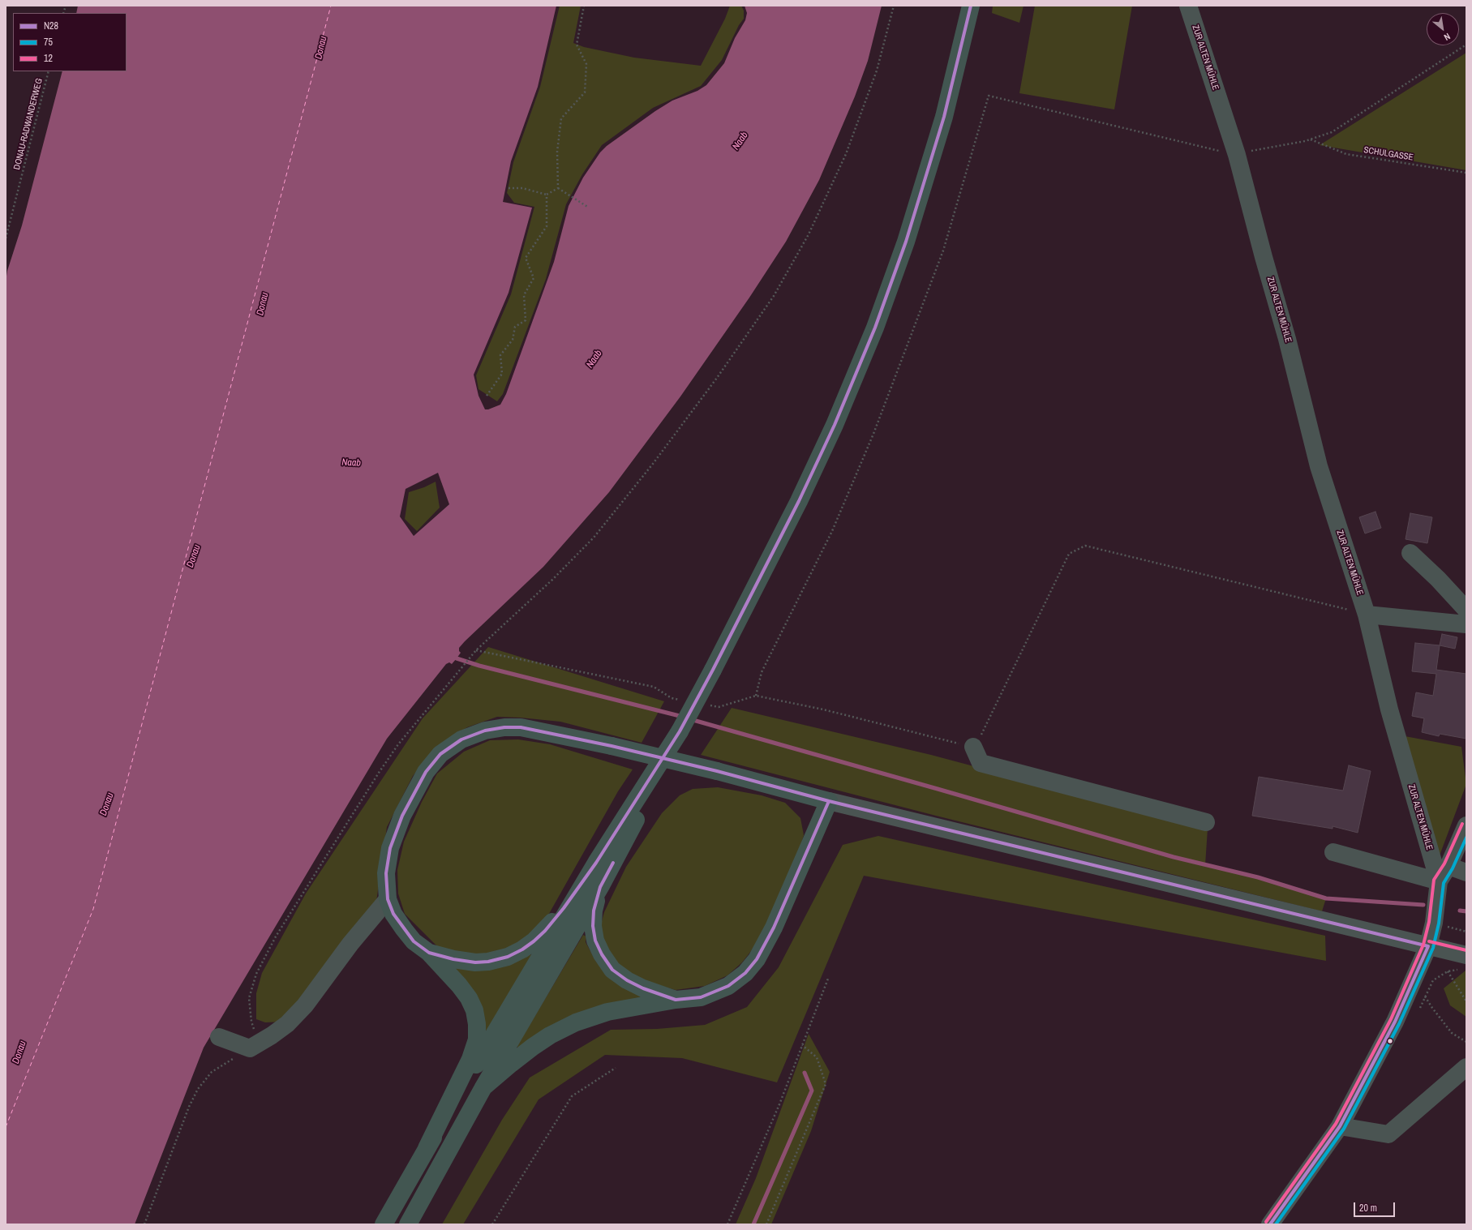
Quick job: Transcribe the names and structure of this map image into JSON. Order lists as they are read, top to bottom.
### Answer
{
  "streets": {
    "street": ["ZUR ALTEN MÜHLE"],
    "path": ["DONAU-RADWANDERWEG", "SCHULGASSE"]
  },
  "water": ["Donau", "Naab"],
  "lines": ["transit line N28", "transit line 12", "transit line 75"],
  "legend": ["N28", "75", "12"],
  "scale_bar": "20 m",
  "north": "bottom right"
}
